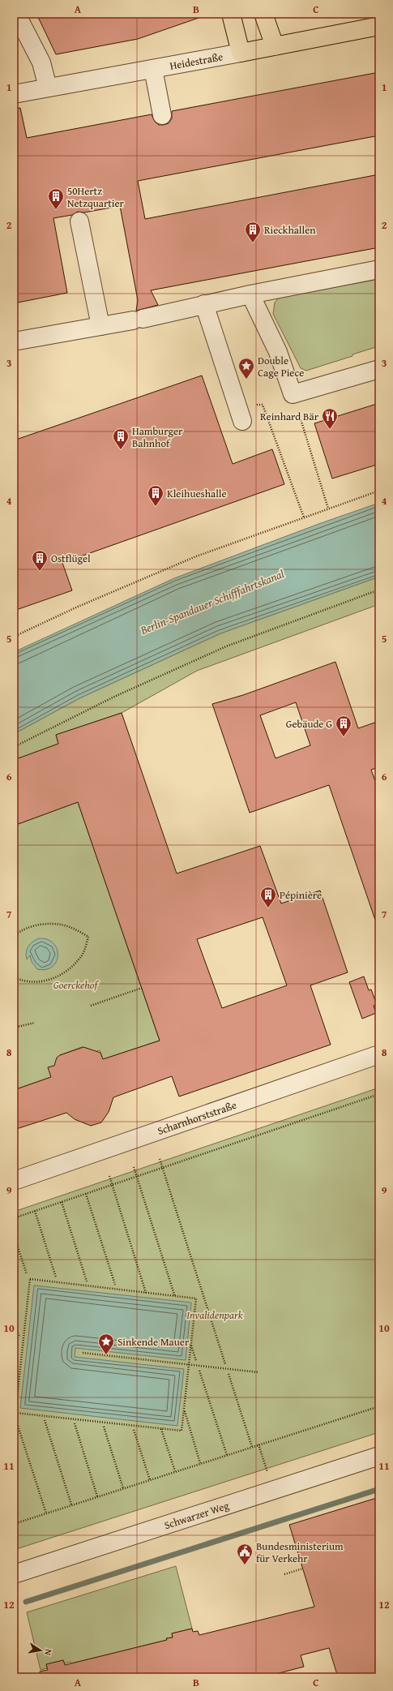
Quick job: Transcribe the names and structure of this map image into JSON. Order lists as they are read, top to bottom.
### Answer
{
  "streets": {
    "main road": ["Heidestraße"],
    "street": ["Scharnhorststraße", "Schwarzer Weg"]
  },
  "water": ["Berlin-Spandauer Schifffahrtskanal"],
  "parks": ["Goerckehof", "Invalidenpark"],
  "places": {
    "building": [
      "50Hertz Netzquartier",
      "Rieckhallen",
      "Hamburger Bahnhof",
      "Kleihueshalle",
      "Ostflügel",
      "Gebäude G",
      "Pépinière"
    ],
    "place": ["Double Cage Piece", "Sinkende Mauer"],
    "restaurant": ["Reinhard Bär"],
    "public building": ["Bundesministerium für Verkehr"]
  },
  "north": "right",
  "grid": {
    "columns": ["A", "B", "C"],
    "rows": [
      "1",
      "2",
      "3",
      "4",
      "5",
      "6",
      "7",
      "8",
      "9",
      "10",
      "11",
      "12"
    ]
  }
}
